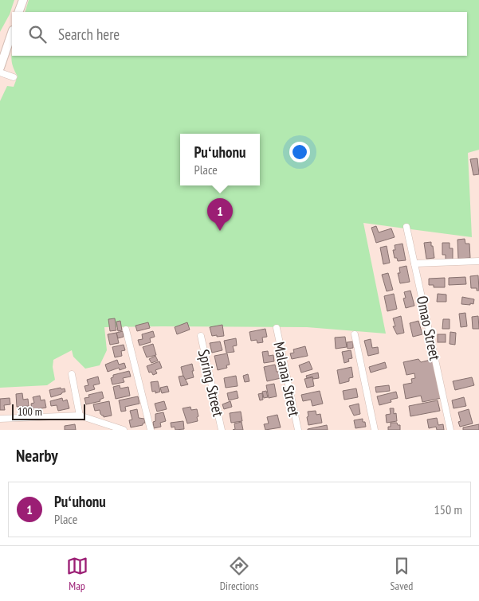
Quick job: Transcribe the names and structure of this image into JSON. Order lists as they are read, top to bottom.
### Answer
{
  "streets": {
    "street": ["Omao Street", "Malanai Street", "Spring Street"]
  },
  "scale_bar": "100 m",
  "page": {
    "search": "Search here",
    "popup": ["Puʻuhonu", "Place"],
    "pins": "1",
    "scale": "100 m",
    "heading": "Nearby",
    "list": [
      {
        "mark": "1",
        "name": "Puʻuhonu",
        "note": "Place",
        "value": "150 m"
      }
    ],
    "nav": ["Map", "Directions", "Saved"]
  }
}
